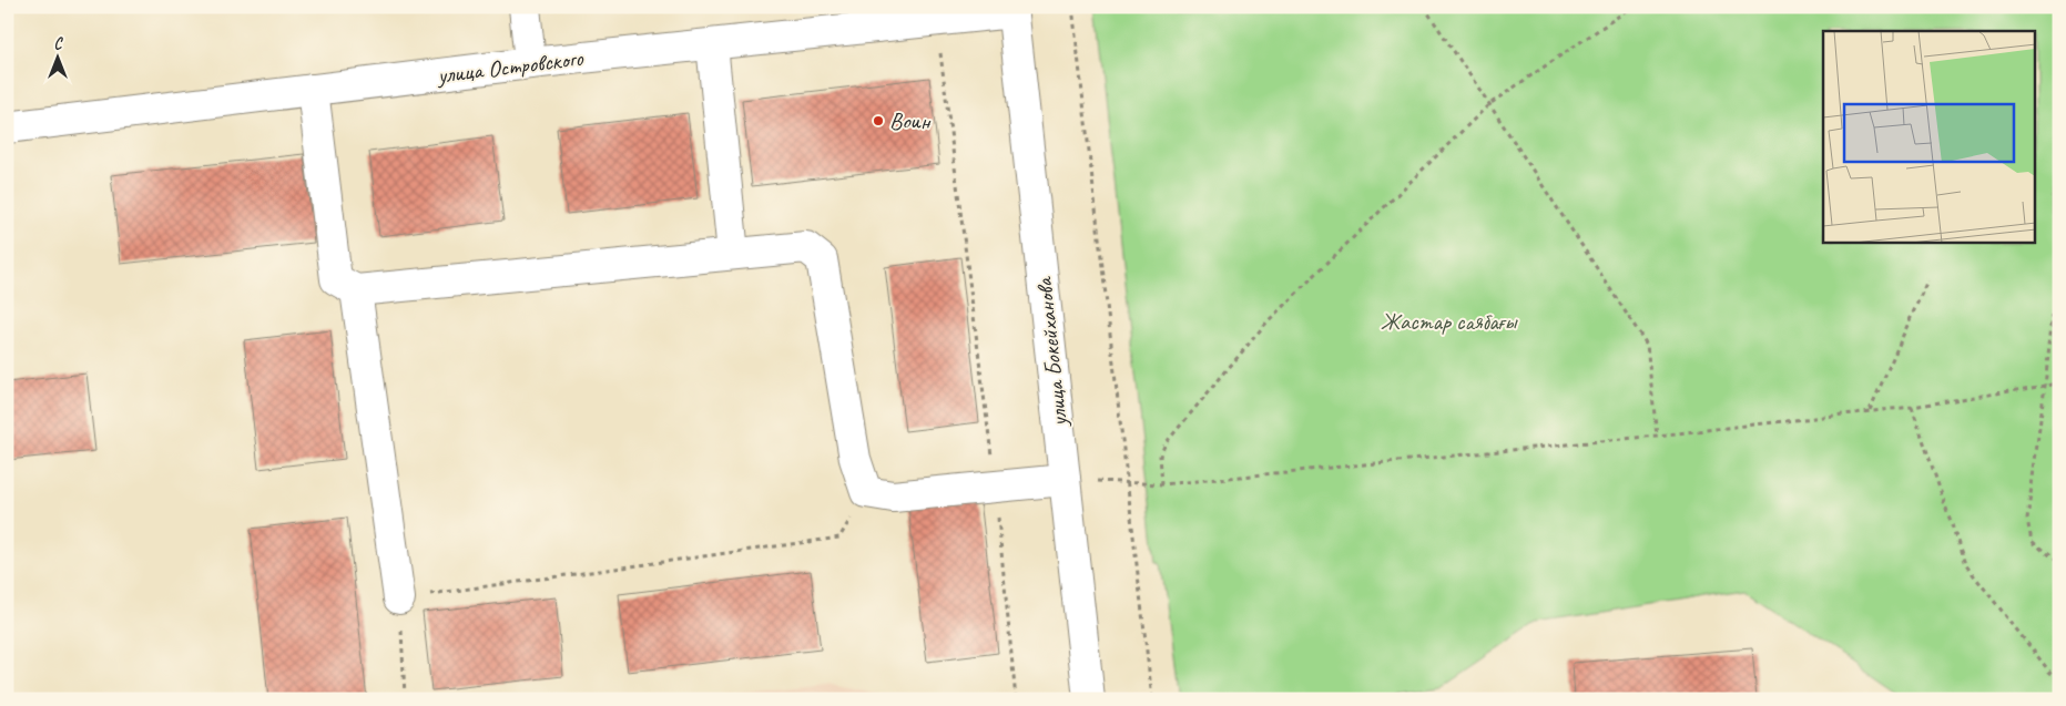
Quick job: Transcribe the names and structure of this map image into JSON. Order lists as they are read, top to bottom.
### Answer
{
  "streets": {
    "street": ["улица Островского", "улица Бокейханова"]
  },
  "crossings": [
    ["улица Островского", "улица Бокейханова"]
  ],
  "parks": ["Жастар саябағы"],
  "places": ["Воин"],
  "north": "top"
}
